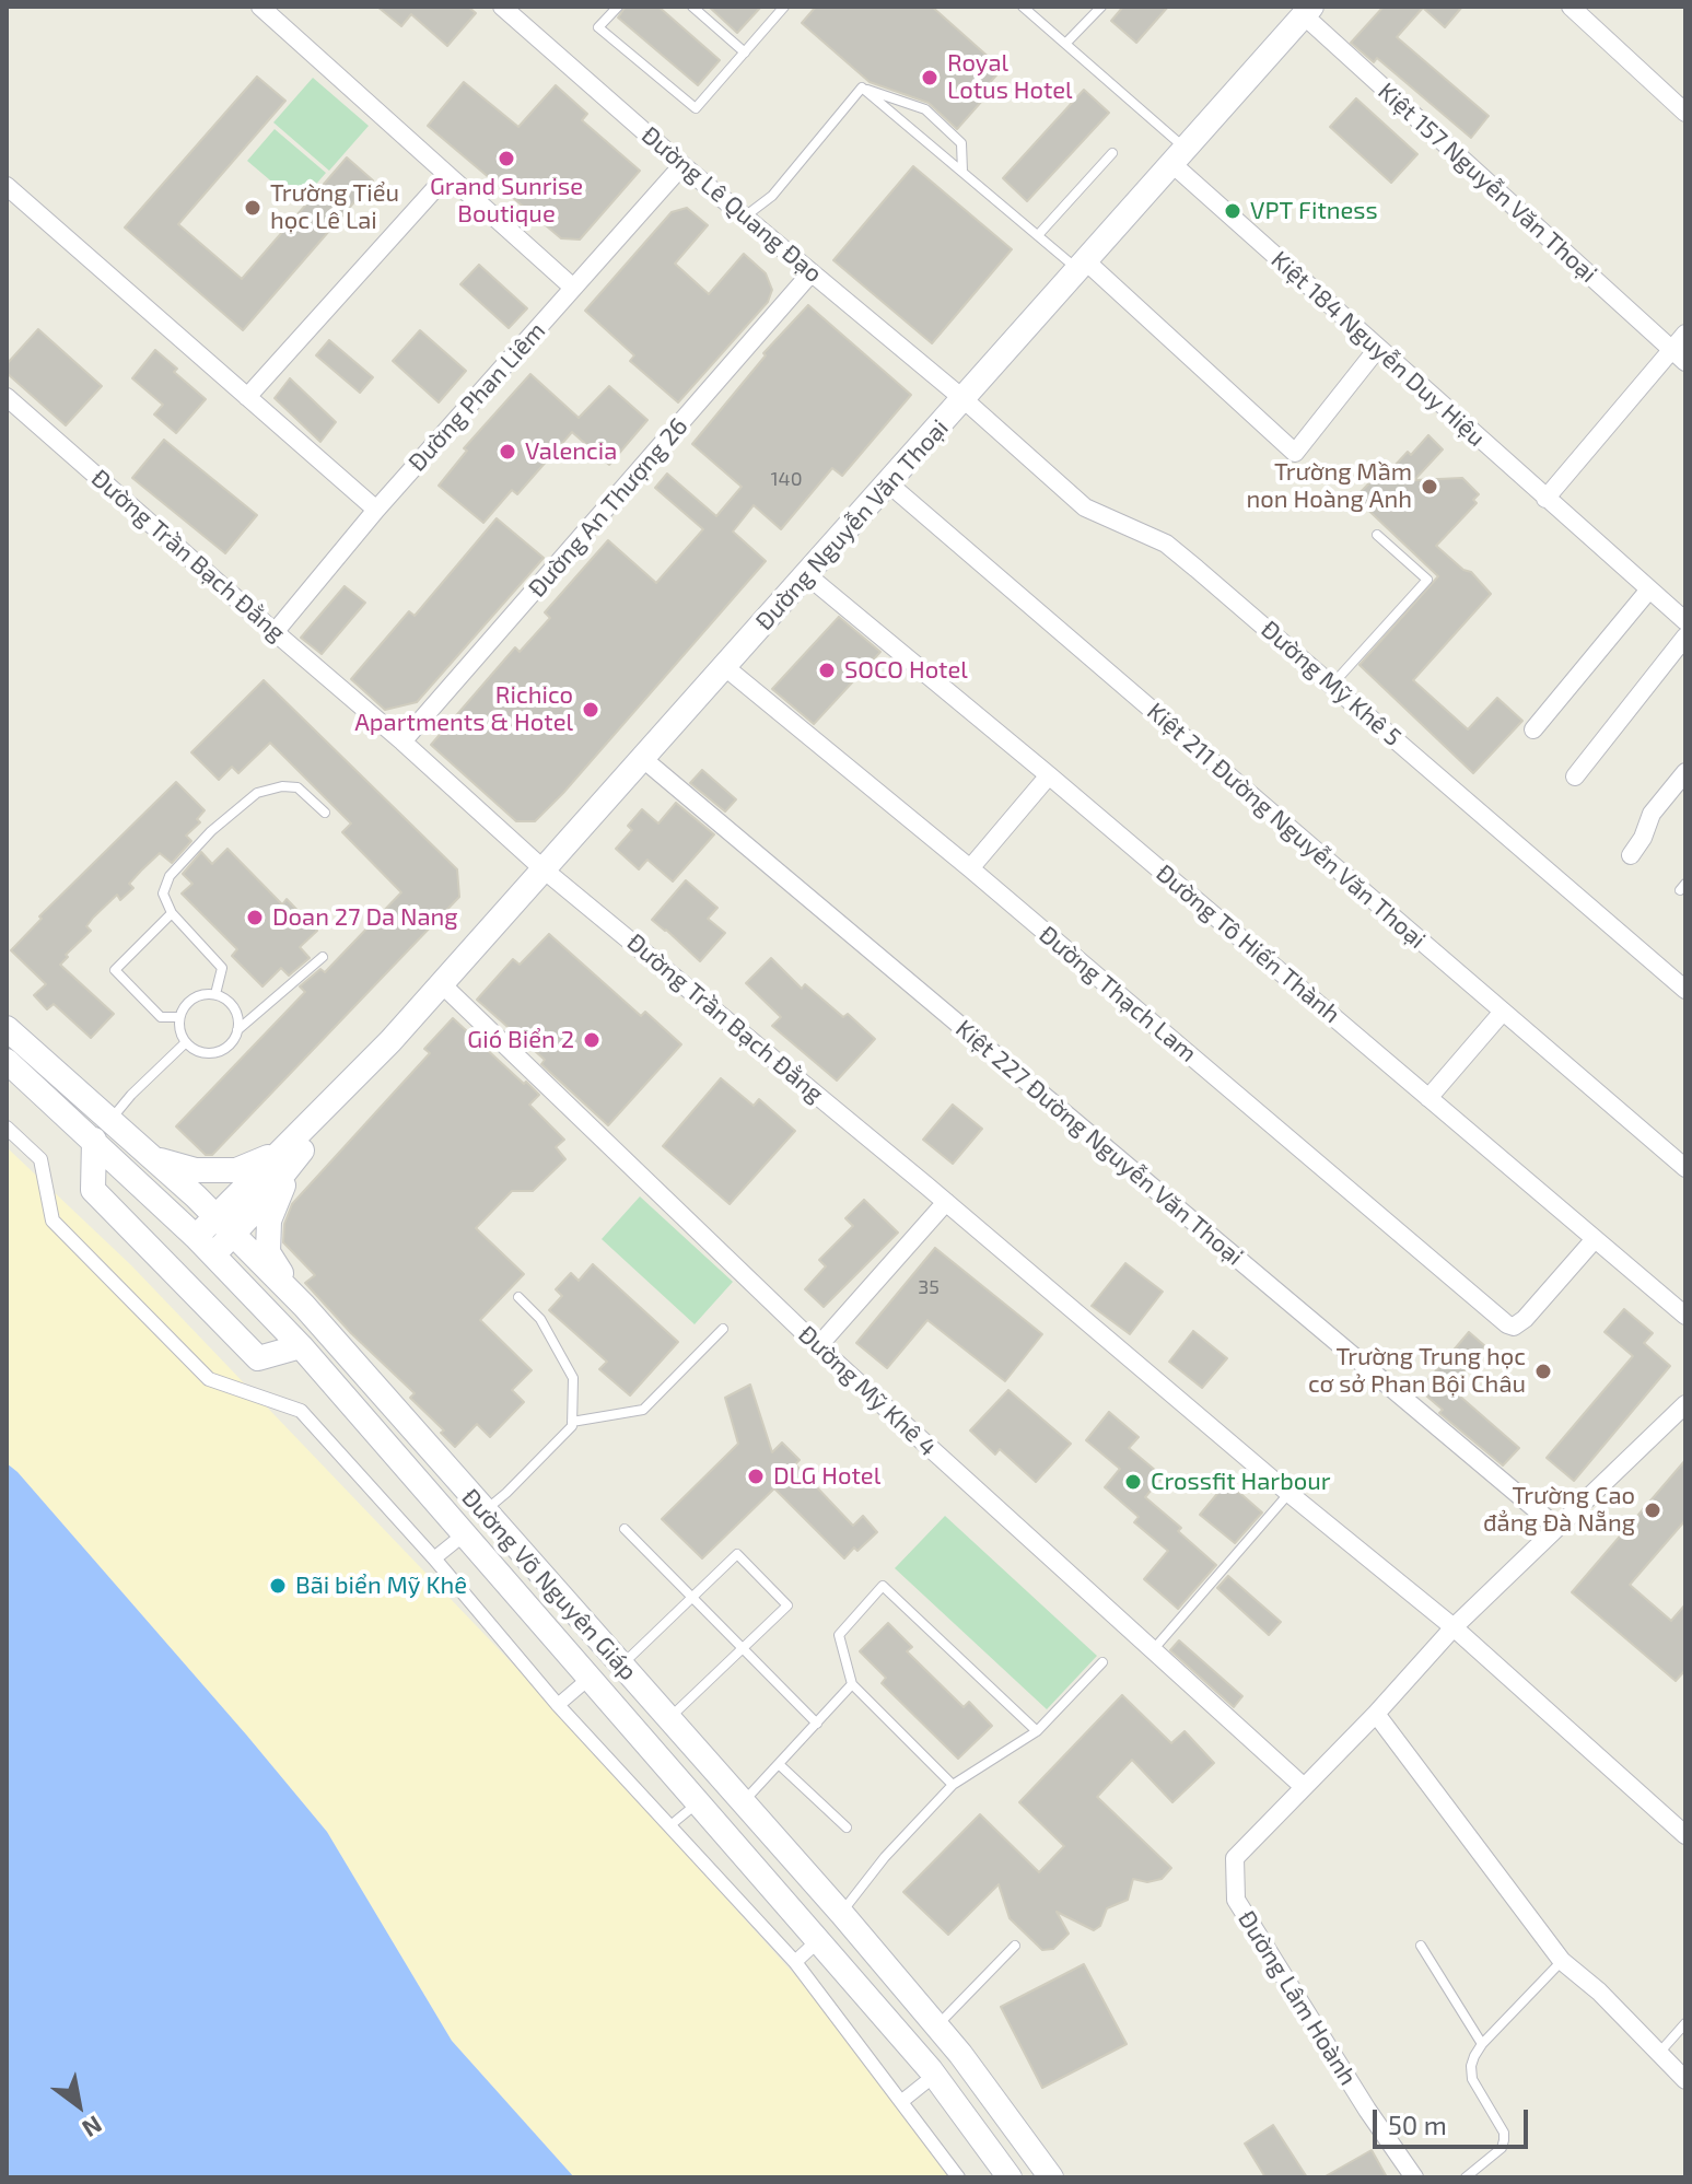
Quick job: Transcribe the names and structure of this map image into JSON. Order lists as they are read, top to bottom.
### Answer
{
  "streets": {
    "main road": ["Đường Nguyễn Văn Thoại", "Đường Võ Nguyên Giáp"],
    "street": [
      "Kiệt 157 Nguyễn Văn Thoại",
      "Đường Lê Quang Đạo",
      "Kiệt 184 Nguyễn Duy Hiệu",
      "Đường Phan Liêm",
      "Đường An Thượng 26",
      "Đường Trần Bạch Đằng",
      "Đường Mỹ Khê 5",
      "Kiệt 211 Đường Nguyễn Văn Thoại",
      "Đường Tô Hiến Thành",
      "Đường Thạch Lam",
      "Kiệt 227 Đường Nguyễn Văn Thoại",
      "Đường Mỹ Khê 4",
      "Đường Lâm Hoành"
    ]
  },
  "crossings": [
    ["Kiệt 157 Nguyễn Văn Thoại", "Đường Nguyễn Văn Thoại"],
    ["Đường Lê Quang Đạo", "Đường Phan Liêm"],
    ["Đường Lê Quang Đạo", "Đường An Thượng 26"],
    ["Đường Lê Quang Đạo", "Đường Nguyễn Văn Thoại"],
    ["Đường Lê Quang Đạo", "Đường Mỹ Khê 5"],
    ["Kiệt 184 Nguyễn Duy Hiệu", "Đường Nguyễn Văn Thoại"],
    ["Đường Phan Liêm", "Đường Trần Bạch Đằng"],
    ["Đường An Thượng 26", "Đường Trần Bạch Đằng"],
    ["Đường Nguyễn Văn Thoại", "Đường Trần Bạch Đằng"],
    ["Đường Nguyễn Văn Thoại", "Đường Mỹ Khê 5"],
    ["Đường Nguyễn Văn Thoại", "Kiệt 211 Đường Nguyễn Văn Thoại"],
    ["Đường Nguyễn Văn Thoại", "Đường Tô Hiến Thành"],
    ["Đường Nguyễn Văn Thoại", "Đường Thạch Lam"],
    ["Đường Nguyễn Văn Thoại", "Kiệt 227 Đường Nguyễn Văn Thoại"],
    ["Đường Nguyễn Văn Thoại", "Đường Mỹ Khê 4"],
    ["Đường Nguyễn Văn Thoại", "Đường Võ Nguyên Giáp"],
    ["Đường Trần Bạch Đằng", "Đường Lâm Hoành"],
    ["Đường Tô Hiến Thành", "Đường Thạch Lam"],
    ["Kiệt 227 Đường Nguyễn Văn Thoại", "Đường Lâm Hoành"],
    ["Đường Mỹ Khê 4", "Đường Lâm Hoành"]
  ],
  "places": [
    "Royal Lotus Hotel",
    "Grand Sunrise Boutique",
    "Trường Tiểu học Lê Lai",
    "VPT Fitness",
    "Valencia",
    "Trường Mầm non Hoàng Anh",
    "SOCO Hotel",
    "Richico Apartments & Hotel",
    "Doan 27 Da Nang",
    "Gió Biển 2",
    "Trường Trung học cơ sở Phan Bội Châu",
    "DLG Hotel",
    "Crossfit Harbour",
    "Trường Cao đẳng Đà Nẵng",
    "Bãi biển Mỹ Khê"
  ],
  "house_numbers": ["140", "35"],
  "scale_bar": "50 m",
  "north": "bottom right"
}
